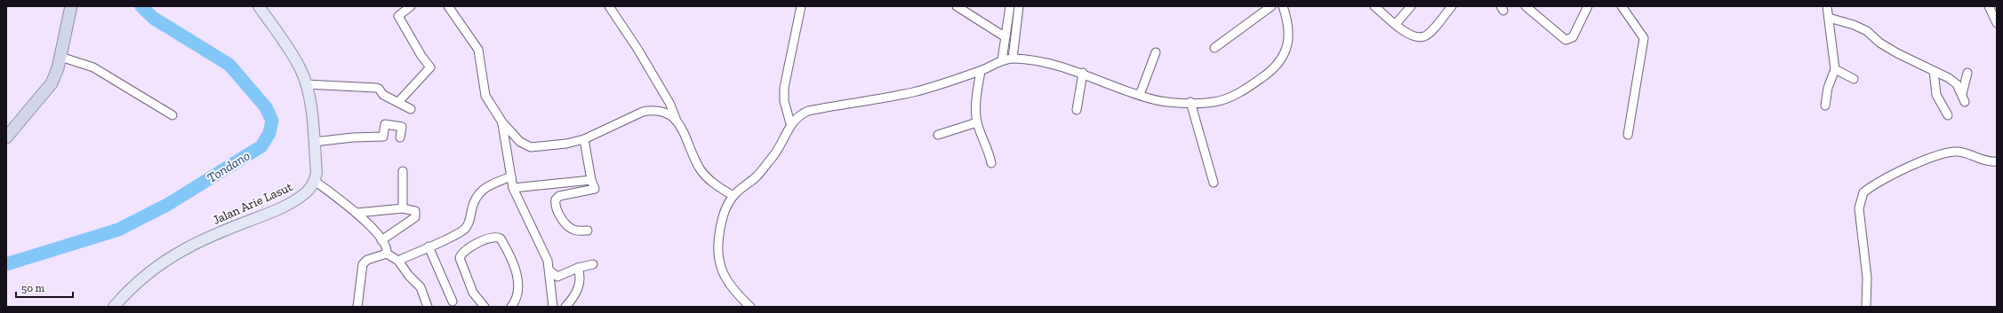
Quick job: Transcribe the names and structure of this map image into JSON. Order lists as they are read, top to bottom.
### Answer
{
  "streets": {
    "main road": ["Jalan Arie Lasut"]
  },
  "water": ["Tondano"],
  "scale_bar": "50 m"
}
